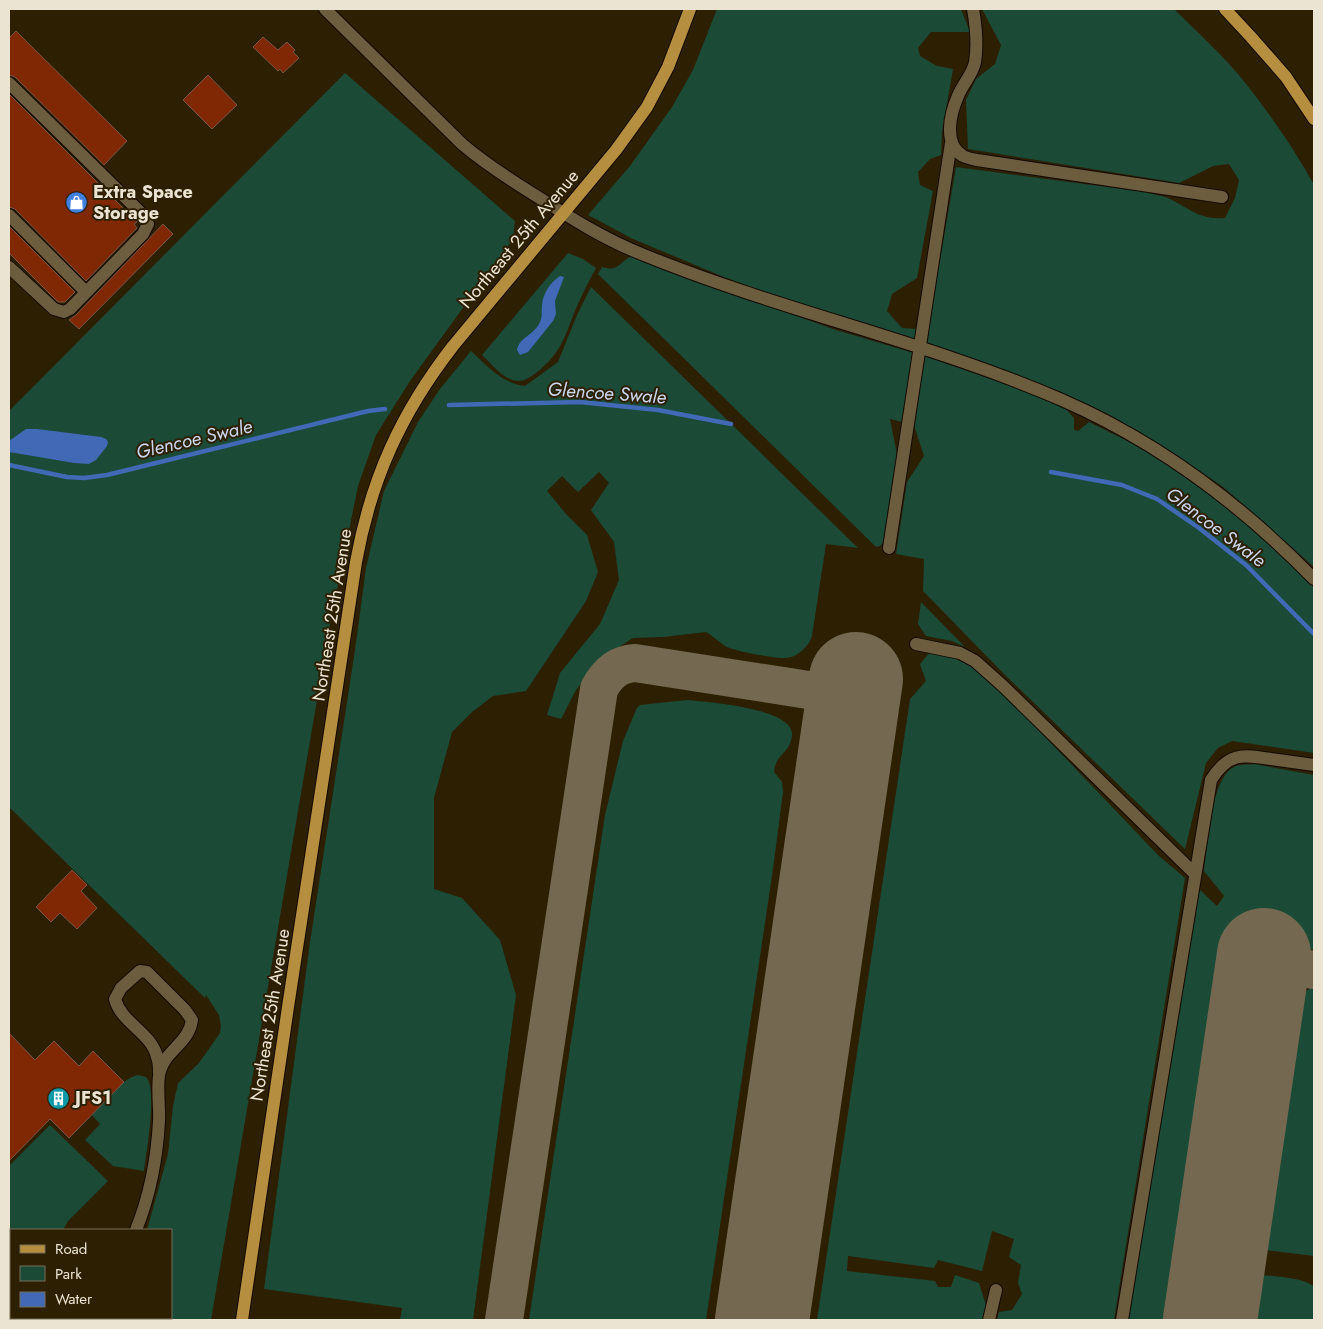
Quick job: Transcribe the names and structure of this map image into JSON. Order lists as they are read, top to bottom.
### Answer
{
  "streets": {
    "main road": ["Northeast 25th Avenue"]
  },
  "water": ["Glencoe Swale"],
  "places": {
    "shop": ["Extra Space Storage"],
    "building": ["JFS1"]
  },
  "legend": ["Road", "Park", "Water"]
}
